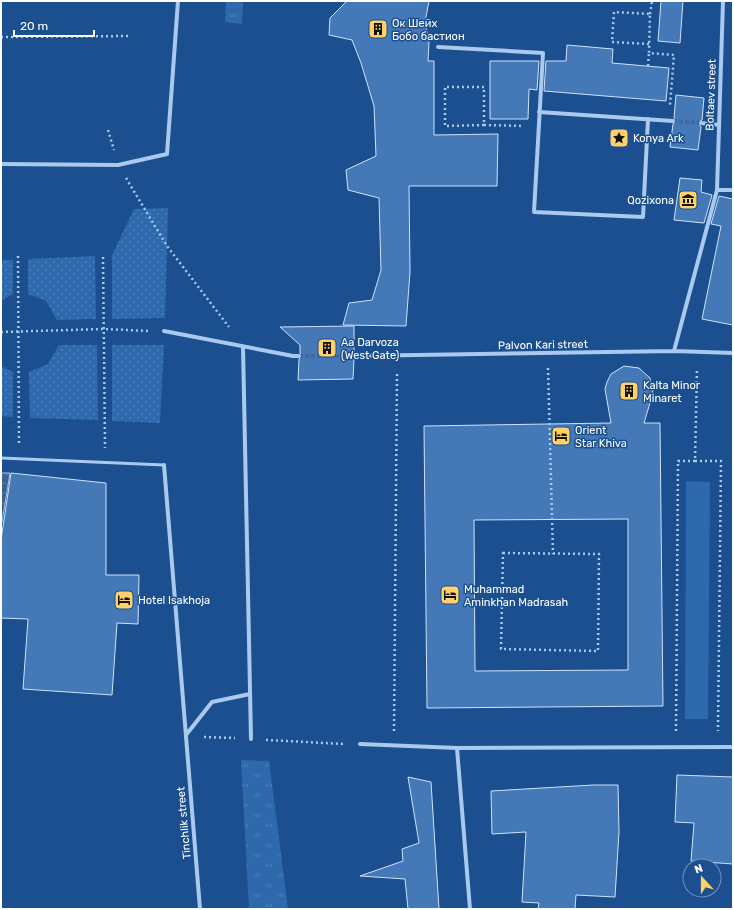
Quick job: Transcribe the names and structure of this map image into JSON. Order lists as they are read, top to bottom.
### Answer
{
  "streets": {
    "street": ["Boltaev street", "Palvon Kari street", "Tinchlik street"]
  },
  "crossings": [
    ["Boltaev street", "Palvon Kari street"]
  ],
  "places": {
    "building": ["Ок Шейх Бобо бастион", "Aa Darvoza (West Gate)", "Kalta Minor Minaret"],
    "place": ["Konya Ark"],
    "museum": ["Qozixona"],
    "hotel": ["Orient Star Khiva", "Muhammad Aminkhan Madrasah", "Hotel Isakhoja"]
  },
  "scale_bar": "20 m",
  "north": "top"
}
